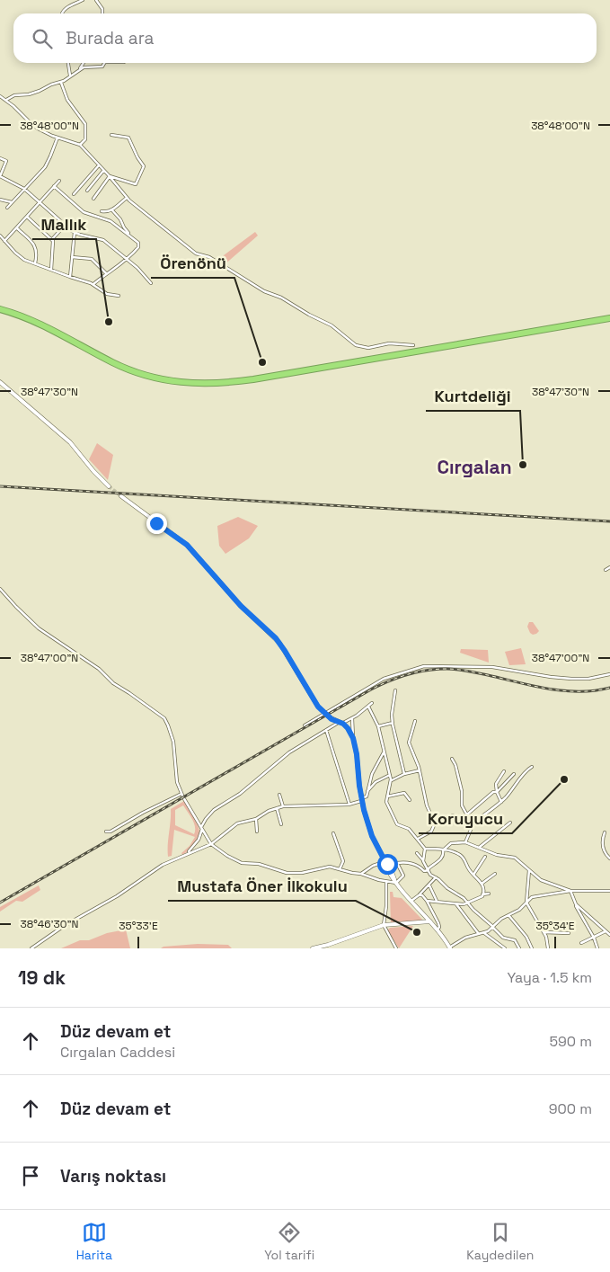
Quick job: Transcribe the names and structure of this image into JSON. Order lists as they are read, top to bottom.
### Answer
{
  "districts": ["Cırgalan"],
  "places": [
    "Mallık",
    "Örenönü",
    "Kurtdeliği",
    "Koruyucu",
    "Mustafa Öner İlkokulu"
  ],
  "page": {
    "search": "Burada ara",
    "heading": ["19 dk", "Yaya · 1.5 km"],
    "list": [
      ["Düz devam et", "Cırgalan Caddesi", "590 m"],
      ["Düz devam et", "900 m"],
      "Varış noktası"
    ],
    "nav": ["Harita", "Yol tarifi", "Kaydedilen"]
  },
  "coordinates": [
    "38°48'00\"N",
    "38°47'30\"N",
    "38°47'00\"N",
    "38°46'30\"N",
    "35°33'E",
    "35°34'E"
  ]
}
